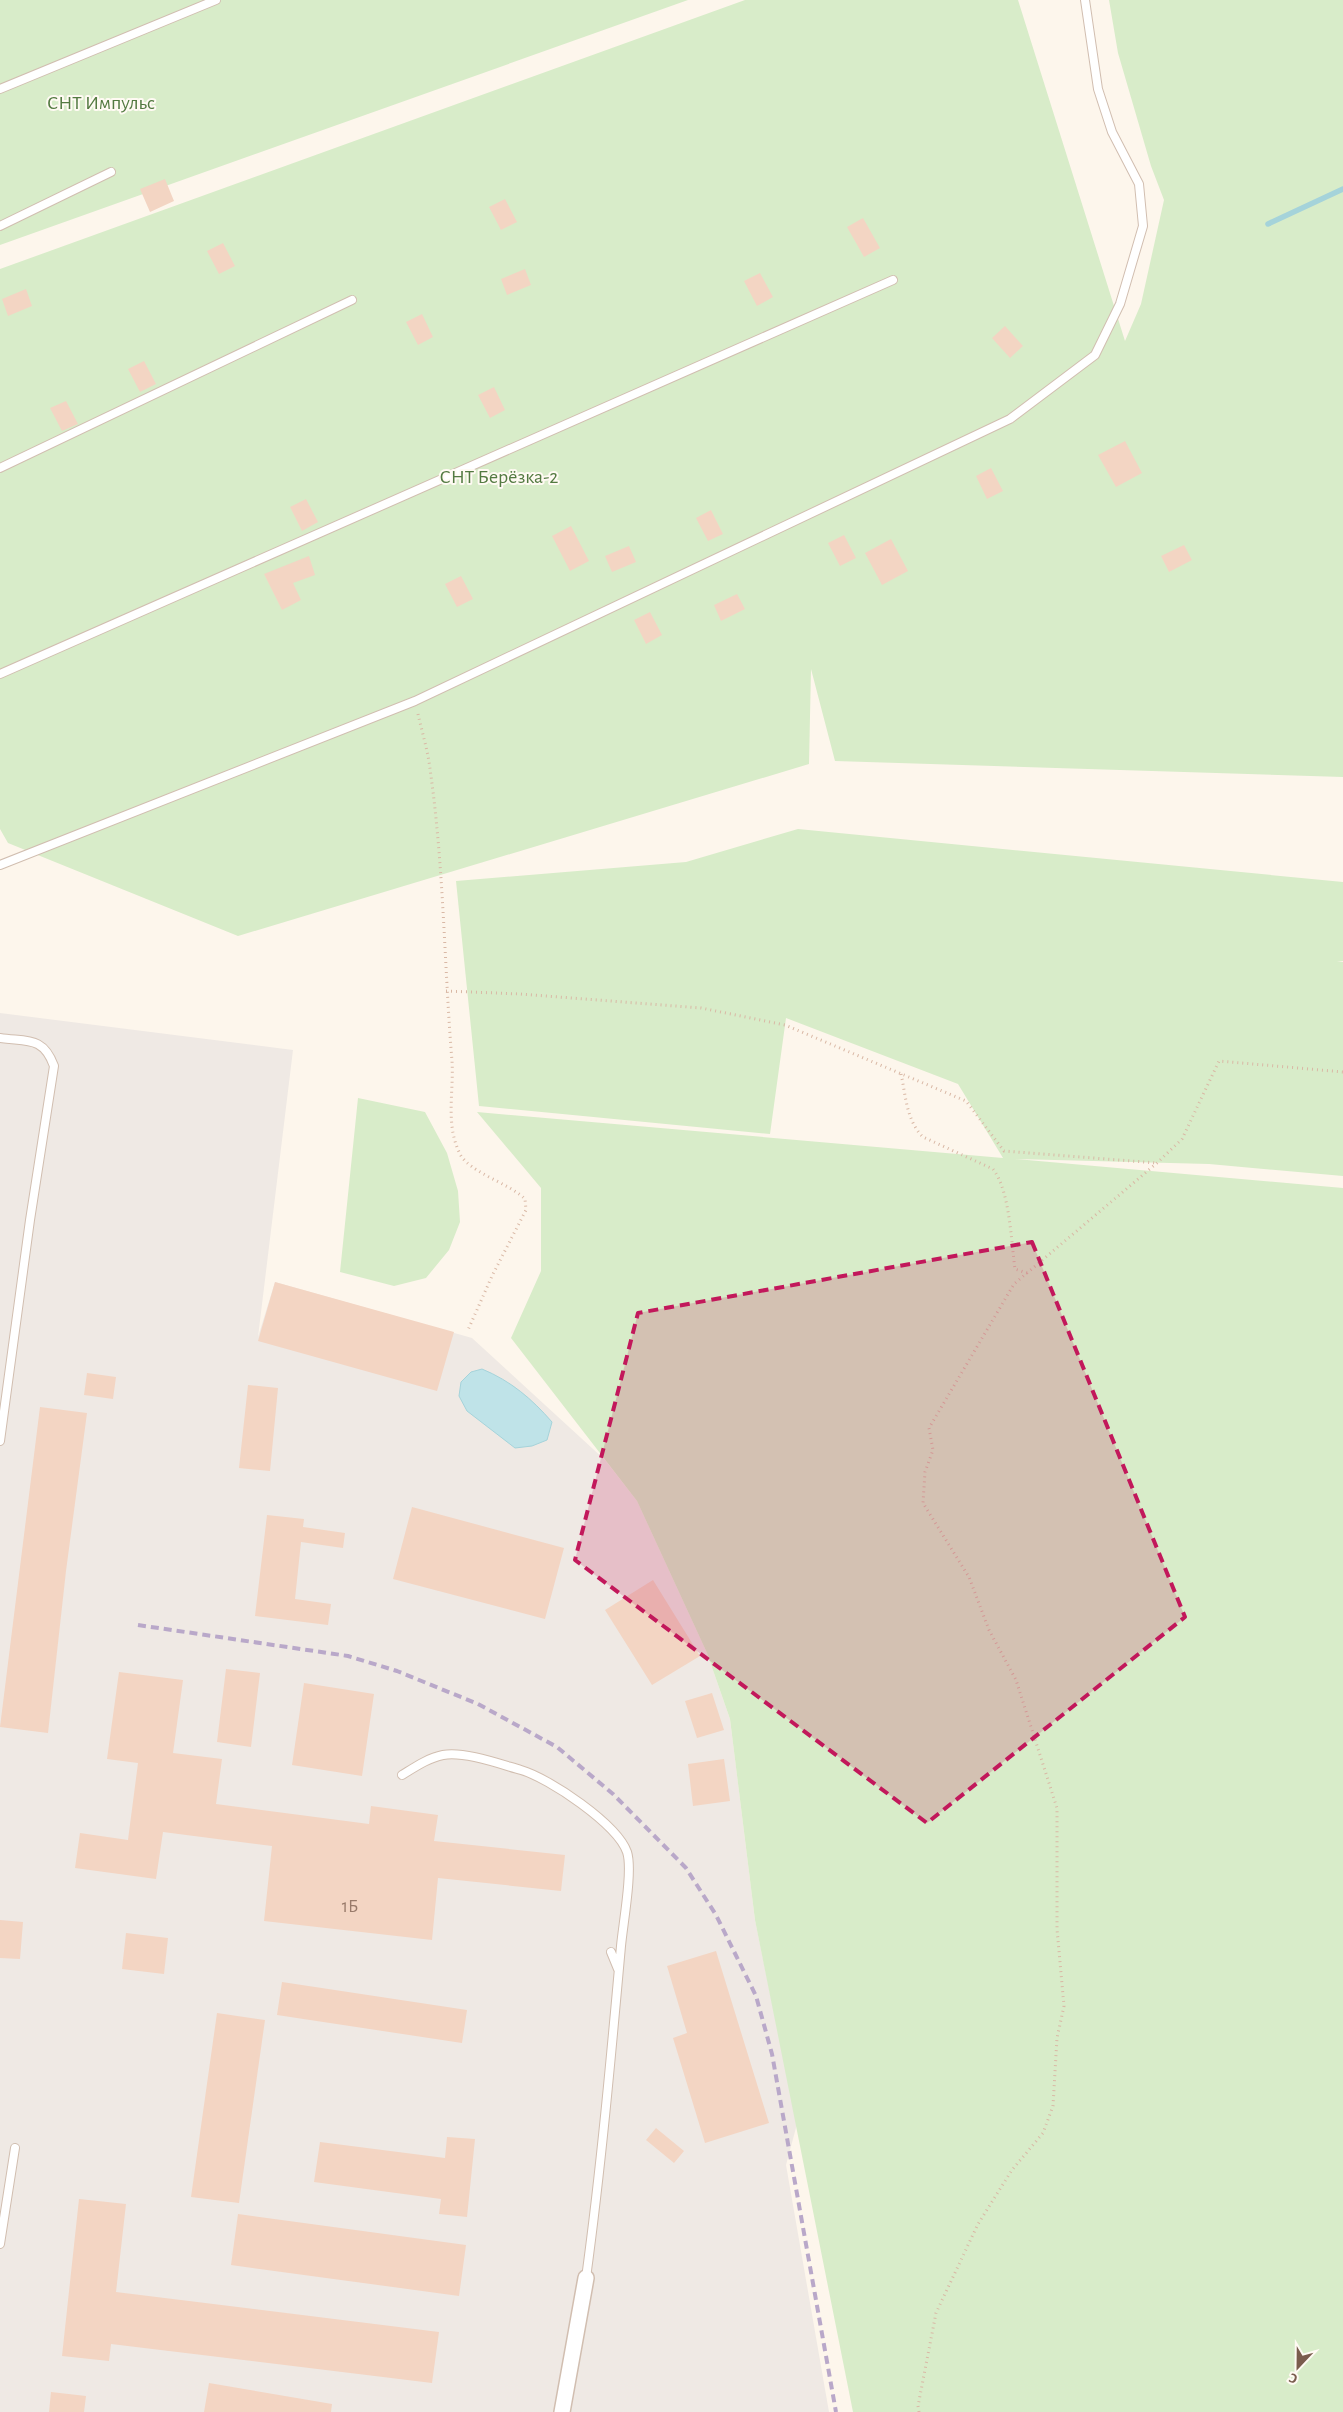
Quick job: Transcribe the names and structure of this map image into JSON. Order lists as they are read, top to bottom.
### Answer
{
  "parks": ["СНТ Импульс", "СНТ Берёзка-2"],
  "house_numbers": ["1Б"],
  "north": "bottom"
}
